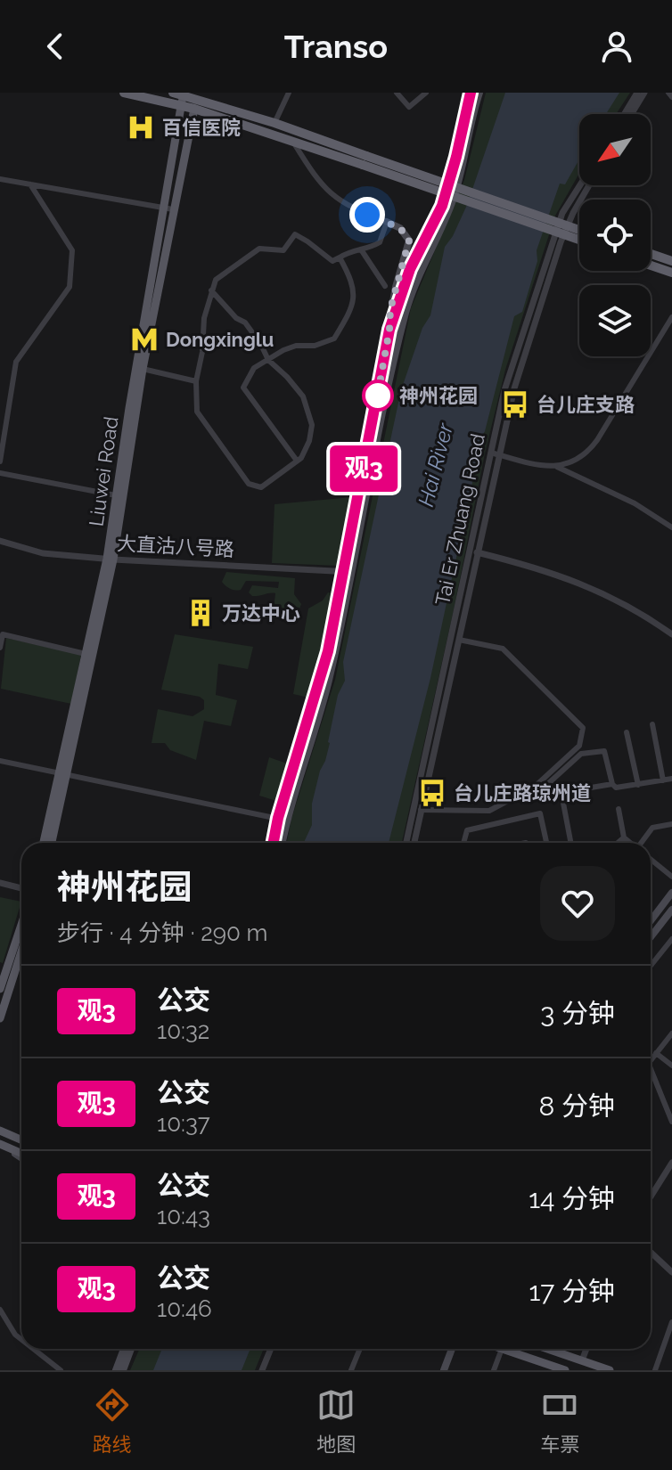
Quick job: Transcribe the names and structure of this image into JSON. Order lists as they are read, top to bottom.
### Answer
{
  "streets": {
    "main road": ["Liuwei Road"],
    "street": ["Tai Er Zhuang Road", "大直沽八号路"]
  },
  "crossings": [
    ["Liuwei Road", "大直沽八号路"]
  ],
  "water": ["Hai River"],
  "places": {
    "hospital": ["百信医院"],
    "metro station": ["Dongxinglu"],
    "other": ["神州花园"],
    "bus stop": ["台儿庄支路", "台儿庄路琼州道"],
    "building": ["万达中心"]
  },
  "lines": ["bus line 观3"],
  "north": "bottom left",
  "page": {
    "header": "Transo",
    "on_map": "观3",
    "heading": ["神州花园", "步行 · 4 分钟 · 290 m"],
    "list": [
      {
        "mark": "观3",
        "name": "公交",
        "note": "10:32",
        "value": "3 分钟"
      },
      {
        "mark": "观3",
        "name": "公交",
        "note": "10:37",
        "value": "8 分钟"
      },
      {
        "mark": "观3",
        "name": "公交",
        "note": "10:43",
        "value": "14 分钟"
      },
      {
        "mark": "观3",
        "name": "公交",
        "note": "10:46",
        "value": "17 分钟"
      }
    ],
    "tabs": ["路线", "地图", "车票"]
  }
}
